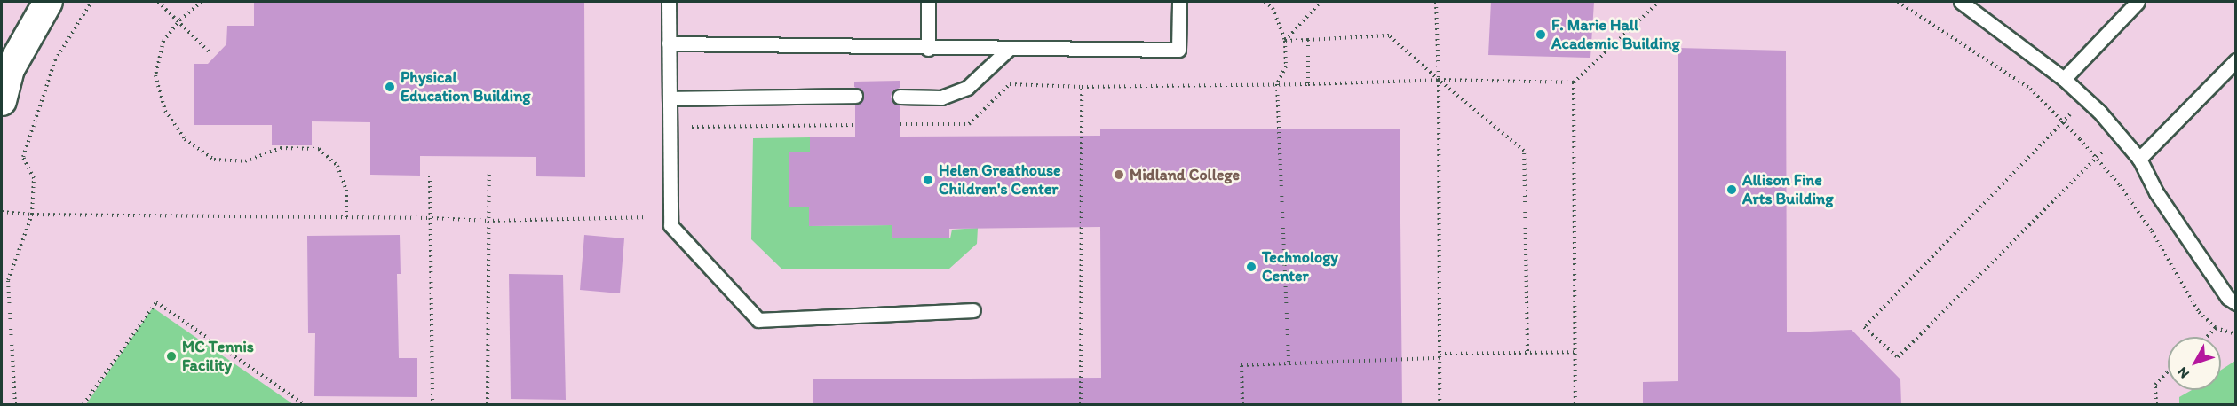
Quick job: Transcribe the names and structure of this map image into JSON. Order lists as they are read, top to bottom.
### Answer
{
  "places": [
    "F. Marie Hall Academic Building",
    "Physical Education Building",
    "Midland College",
    "Helen Greathouse Children's Center",
    "Allison Fine Arts Building",
    "Technology Center",
    "MC Tennis Facility"
  ],
  "north": "bottom left"
}
